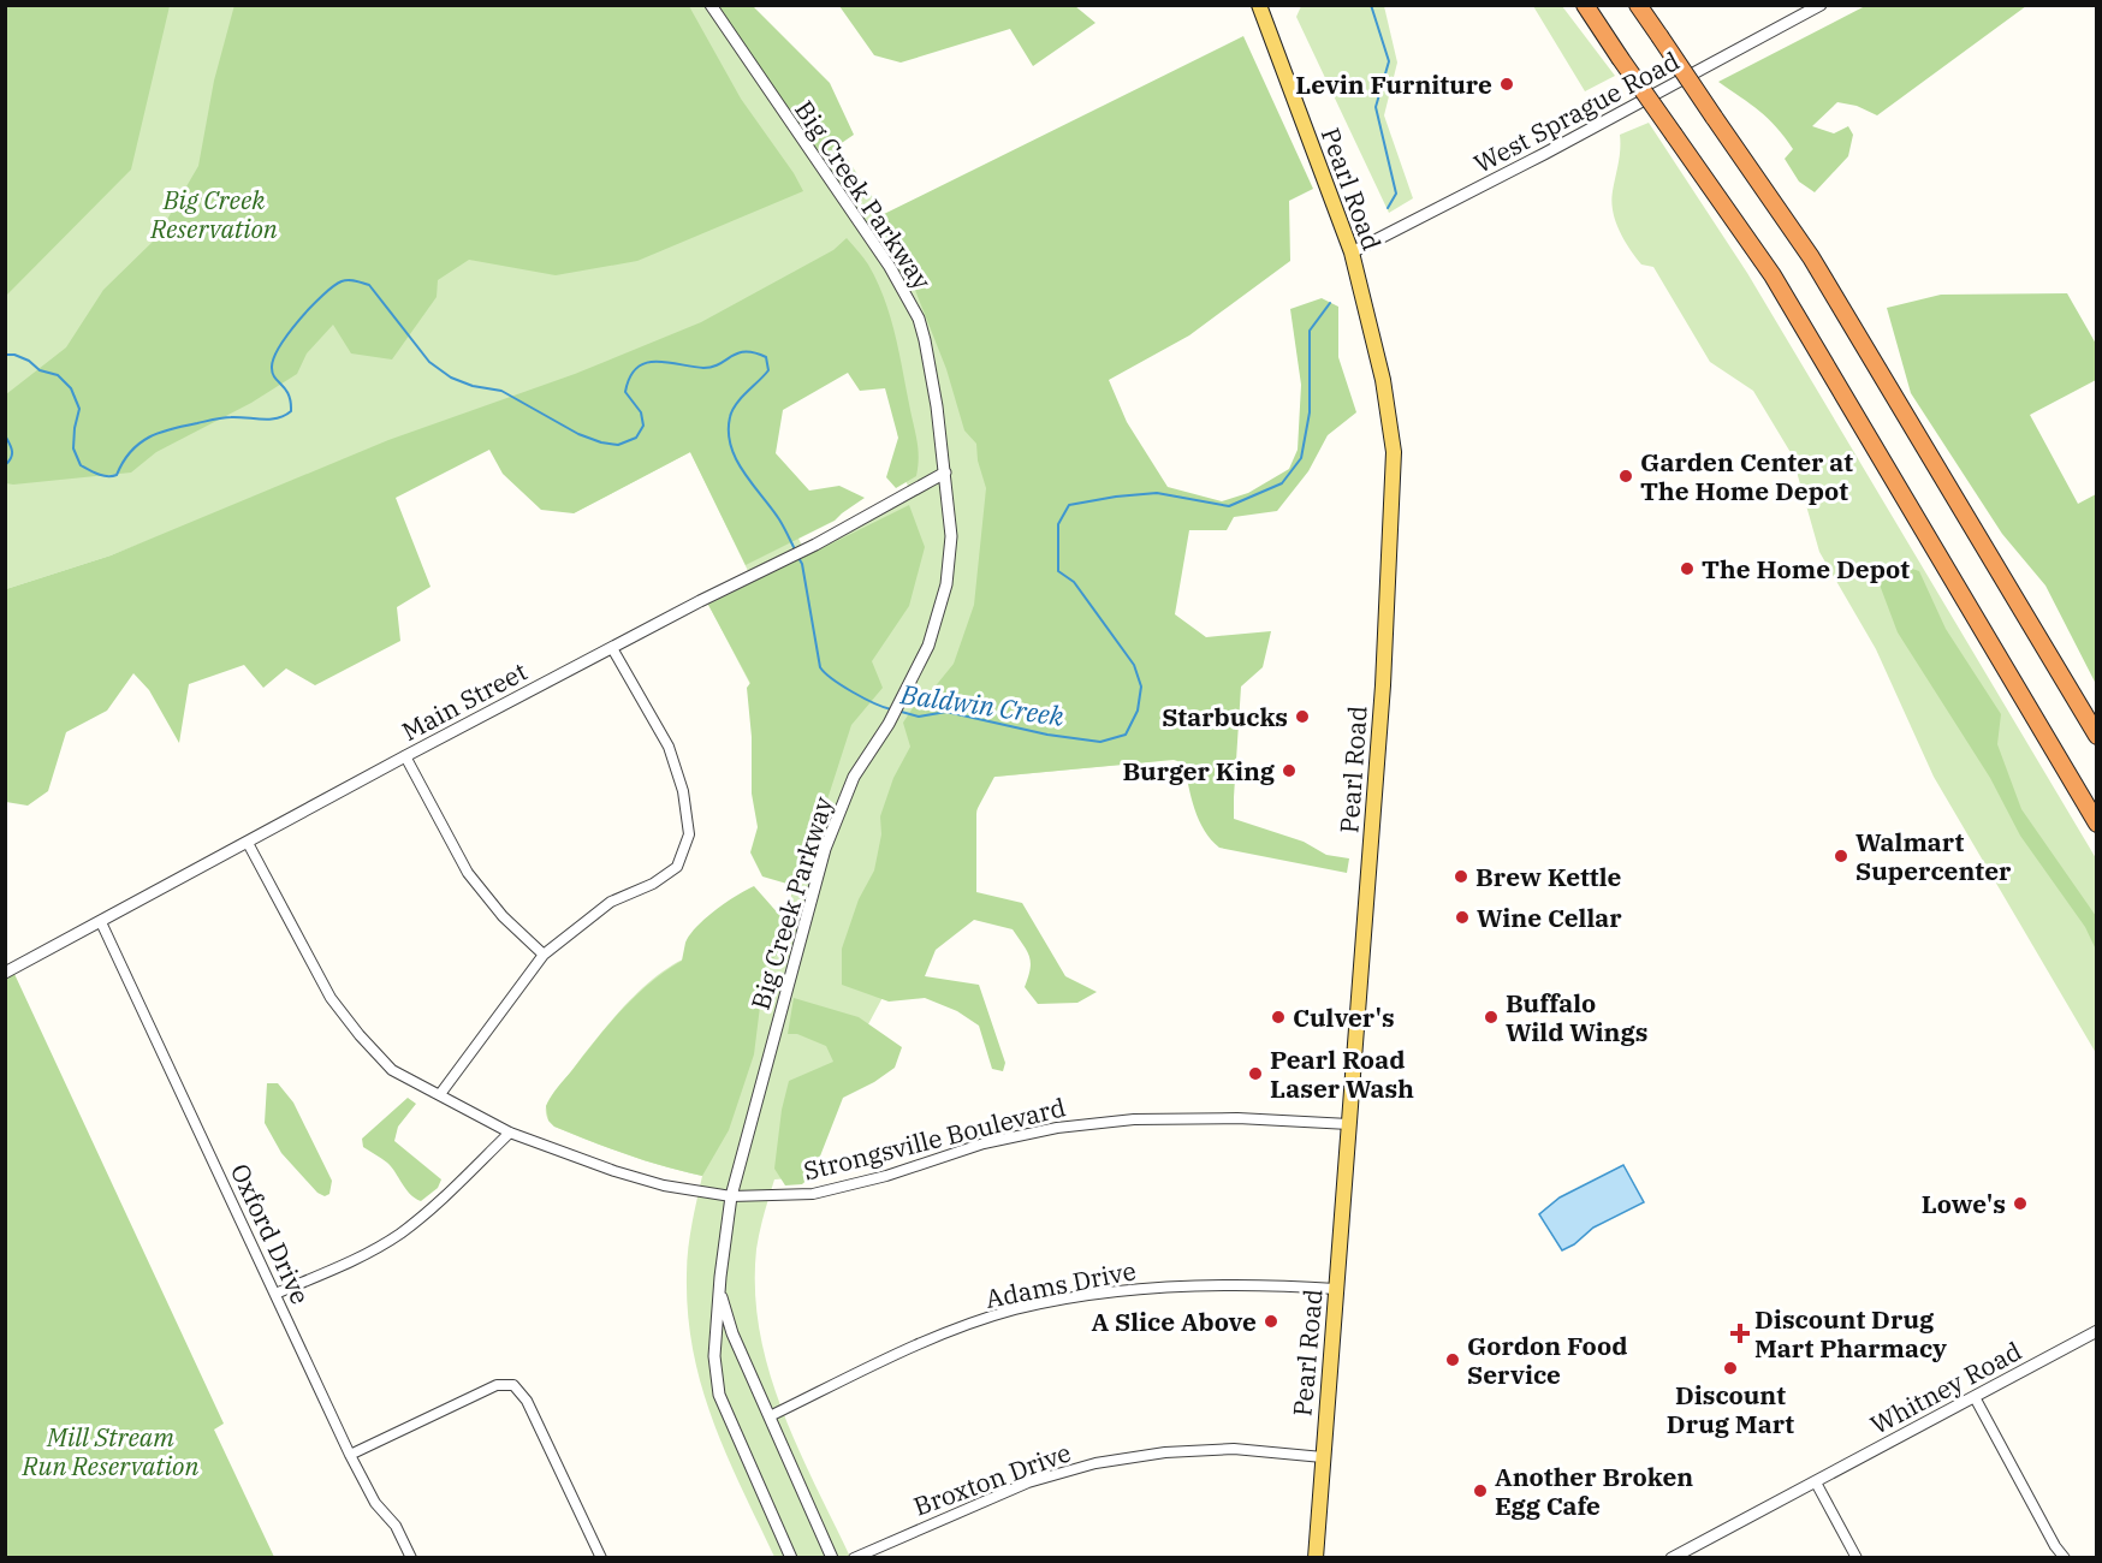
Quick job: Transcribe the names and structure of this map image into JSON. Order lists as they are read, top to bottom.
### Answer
{
  "streets": {
    "main road": ["Pearl Road"],
    "street": [
      "West Sprague Road",
      "Big Creek Parkway",
      "Main Street",
      "Strongsville Boulevard",
      "Oxford Drive",
      "Adams Drive",
      "Whitney Road",
      "Broxton Drive"
    ]
  },
  "crossings": [
    ["West Sprague Road", "Pearl Road"],
    ["Pearl Road", "Strongsville Boulevard"],
    ["Pearl Road", "Adams Drive"],
    ["Pearl Road", "Broxton Drive"],
    ["Big Creek Parkway", "Main Street"],
    ["Big Creek Parkway", "Strongsville Boulevard"],
    ["Big Creek Parkway", "Adams Drive"],
    ["Main Street", "Strongsville Boulevard"],
    ["Main Street", "Oxford Drive"]
  ],
  "water": ["Baldwin Creek"],
  "parks": ["Big Creek Reservation", "Mill Stream Run Reservation"],
  "places": {
    "other": [
      "Levin Furniture",
      "Garden Center at The Home Depot",
      "The Home Depot",
      "Starbucks",
      "Burger King",
      "Walmart Supercenter",
      "Brew Kettle",
      "Wine Cellar",
      "Culver's",
      "Buffalo Wild Wings",
      "Pearl Road Laser Wash",
      "Lowe's",
      "A Slice Above",
      "Gordon Food Service",
      "Discount Drug Mart",
      "Another Broken Egg Cafe"
    ],
    "health": ["Discount Drug Mart Pharmacy"]
  }
}
